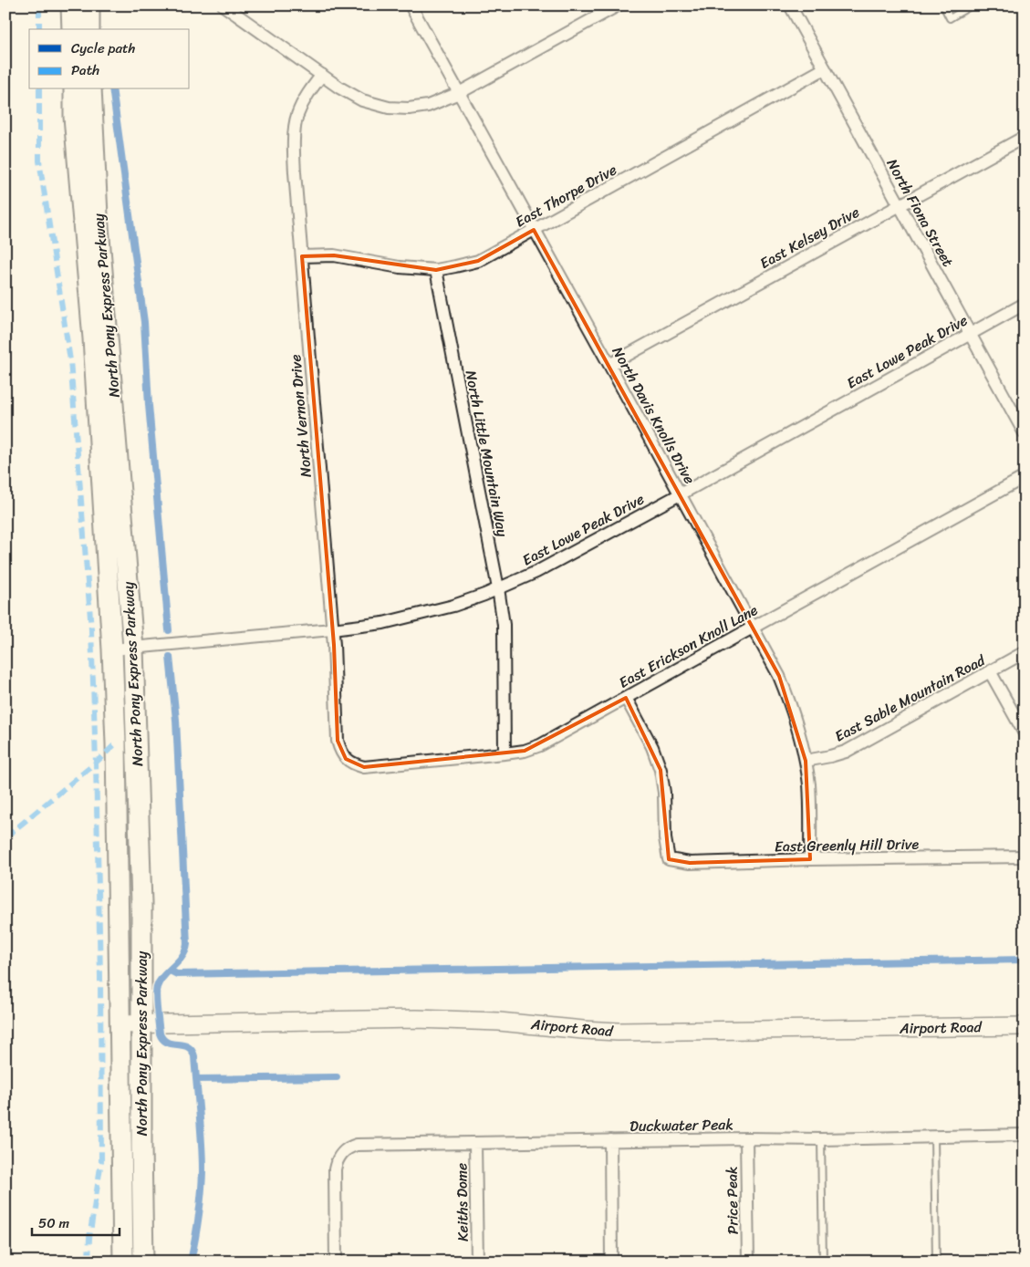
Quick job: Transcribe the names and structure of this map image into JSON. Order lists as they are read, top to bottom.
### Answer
{
  "streets": {
    "main road": ["North Pony Express Parkway"],
    "street": [
      "East Thorpe Drive",
      "North Fiona Street",
      "East Kelsey Drive",
      "East Lowe Peak Drive",
      "North Davis Knolls Drive",
      "North Vernon Drive",
      "North Little Mountain Way",
      "East Erickson Knoll Lane",
      "East Sable Mountain Road",
      "East Greenly Hill Drive",
      "Airport Road",
      "Duckwater Peak",
      "Price Peak",
      "Keiths Dome"
    ]
  },
  "crossings": [
    ["East Thorpe Drive", "North Fiona Street"],
    ["East Thorpe Drive", "North Davis Knolls Drive"],
    ["East Thorpe Drive", "North Vernon Drive"],
    ["East Thorpe Drive", "North Little Mountain Way"],
    ["North Fiona Street", "East Kelsey Drive"],
    ["North Fiona Street", "East Lowe Peak Drive"],
    ["East Kelsey Drive", "North Davis Knolls Drive"],
    ["North Pony Express Parkway", "East Lowe Peak Drive"],
    ["North Pony Express Parkway", "Airport Road"],
    ["East Lowe Peak Drive", "North Davis Knolls Drive"],
    ["East Lowe Peak Drive", "North Vernon Drive"],
    ["East Lowe Peak Drive", "North Little Mountain Way"],
    ["North Davis Knolls Drive", "East Erickson Knoll Lane"],
    ["North Davis Knolls Drive", "East Sable Mountain Road"],
    ["North Davis Knolls Drive", "East Greenly Hill Drive"],
    ["North Vernon Drive", "East Erickson Knoll Lane"],
    ["North Little Mountain Way", "East Erickson Knoll Lane"],
    ["East Erickson Knoll Lane", "East Greenly Hill Drive"],
    ["Duckwater Peak", "Price Peak"],
    ["Duckwater Peak", "Keiths Dome"]
  ],
  "legend": ["Cycle path", "Path"],
  "scale_bar": "50 m"
}
